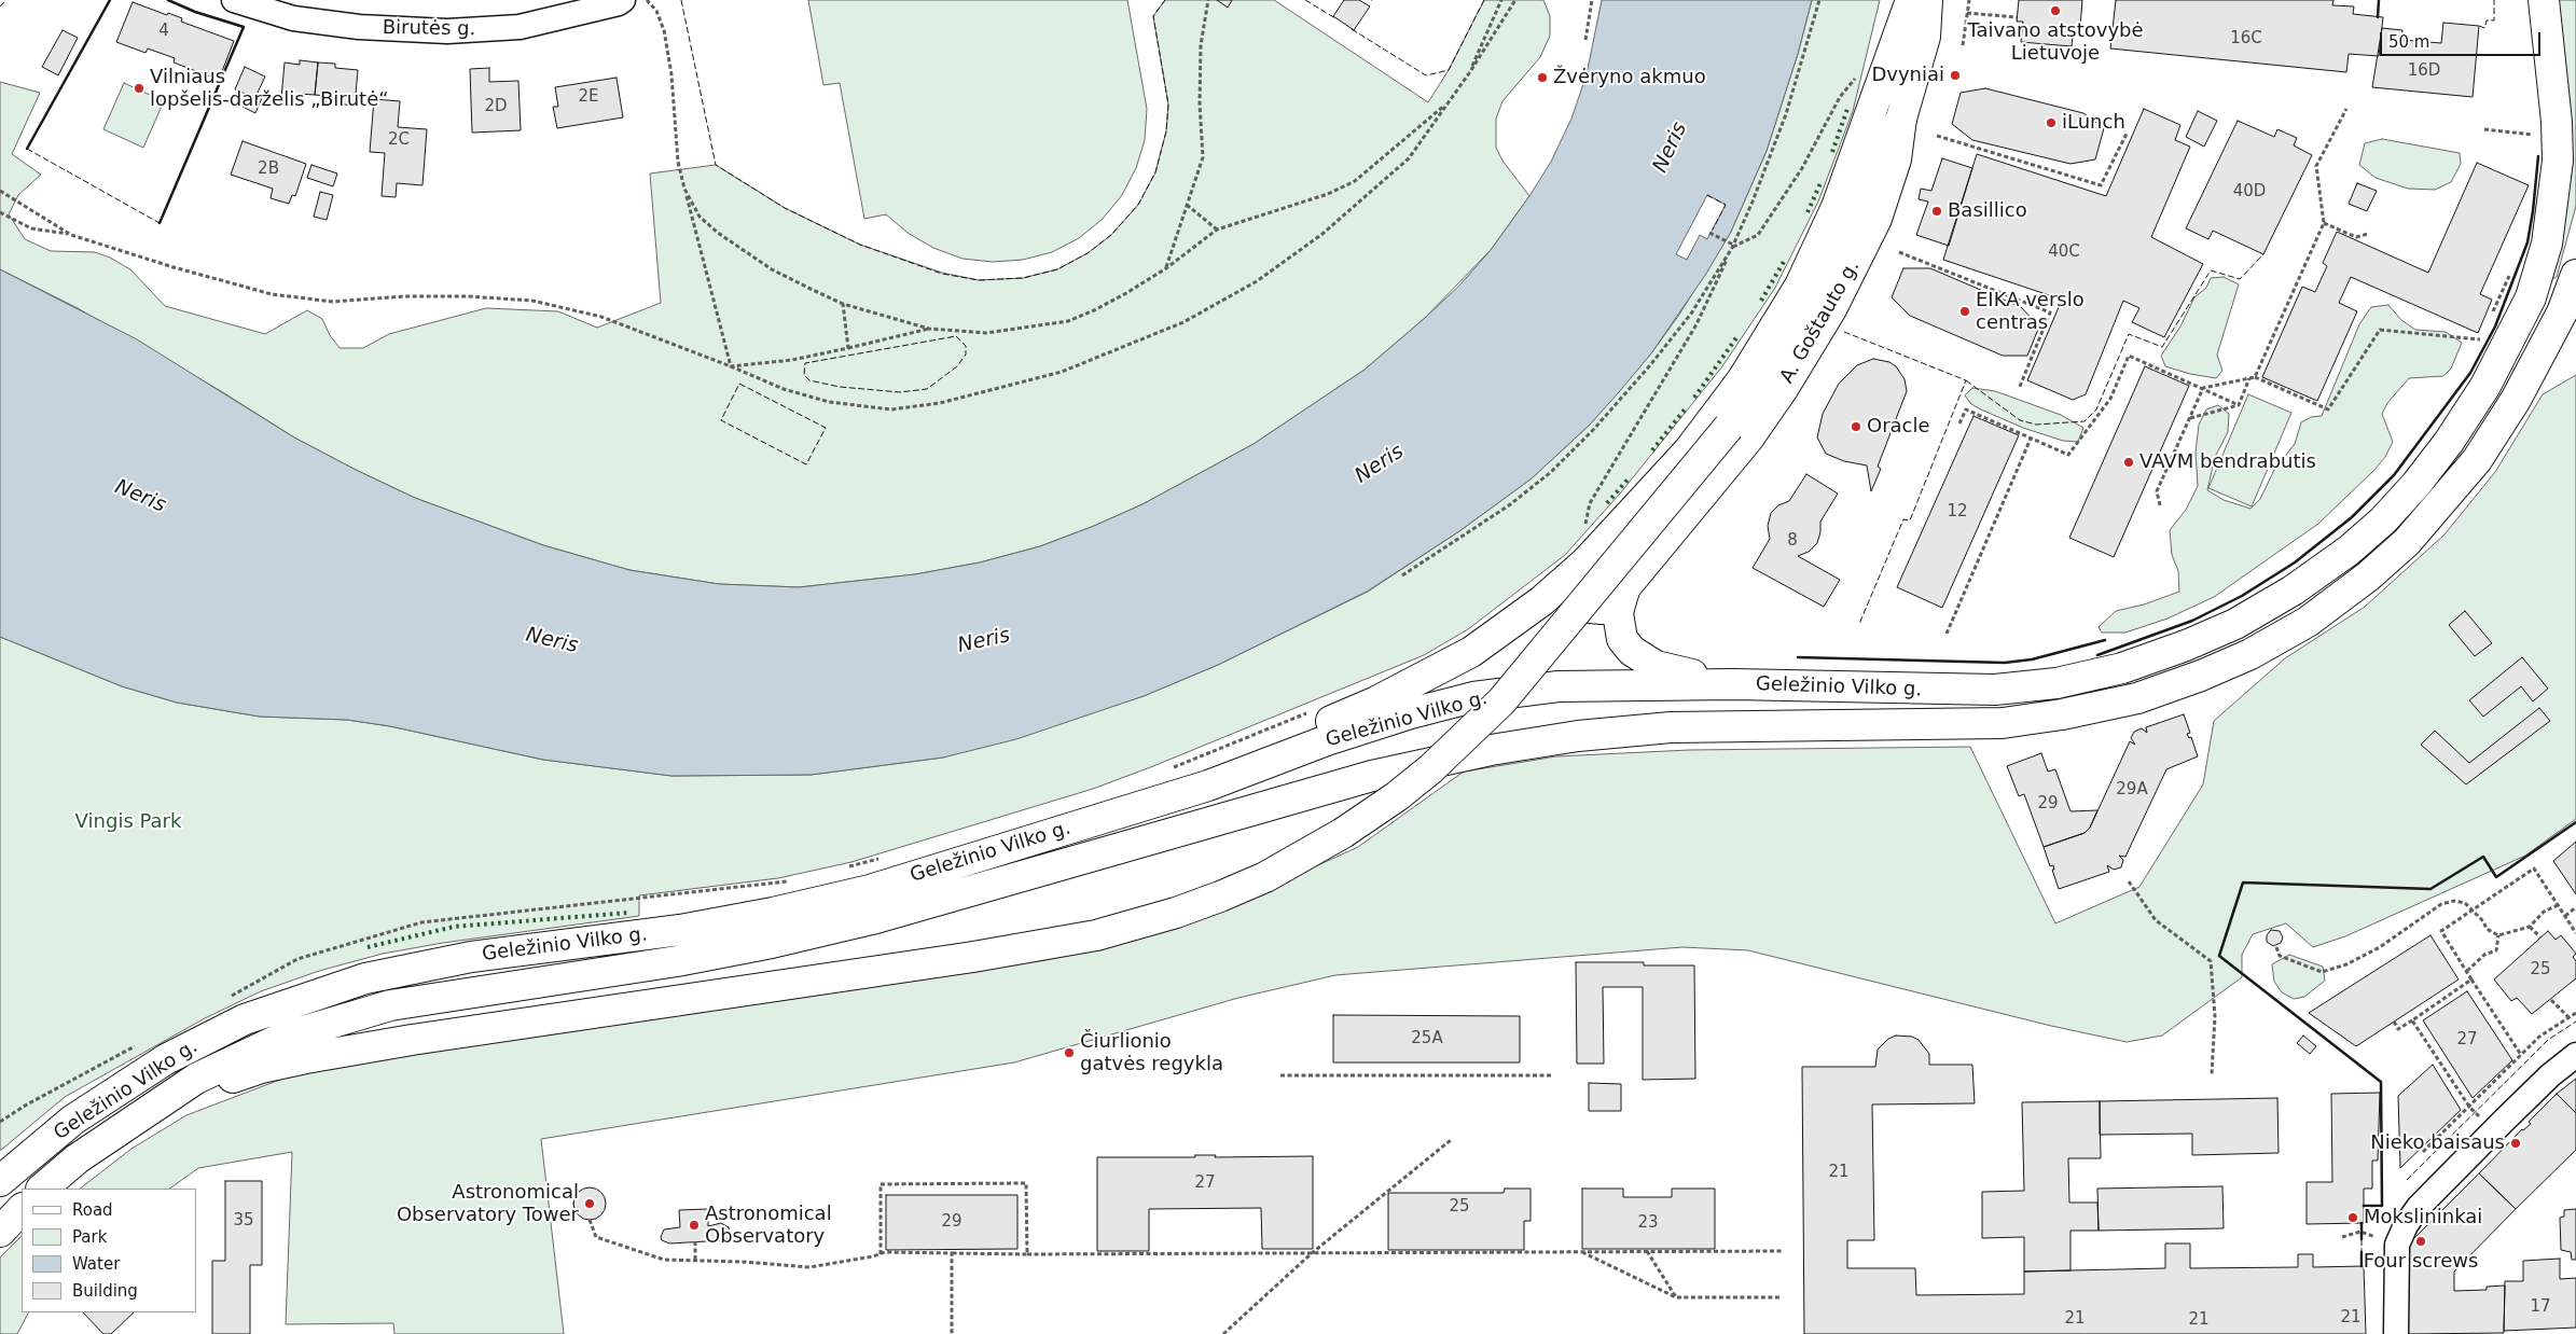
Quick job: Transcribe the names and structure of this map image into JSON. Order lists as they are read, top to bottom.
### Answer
{
  "streets": {
    "main road": ["A. Goštauto g.", "Geležinio Vilko g."],
    "street": ["Birutės g."]
  },
  "crossings": [
    ["A. Goštauto g.", "Geležinio Vilko g."]
  ],
  "water": ["Neris"],
  "parks": ["Vingis Park"],
  "places": [
    "Taivano atstovybė Lietuvoje",
    "Dvyniai",
    "Žvėryno akmuo",
    "Vilniaus lopšelis-darželis „Birutė“",
    "iLunch",
    "Basillico",
    "EIKA verslo centras",
    "Oracle",
    "VAVM bendrabutis",
    "Čiurlionio gatvės regykla",
    "Nieko baisaus",
    "Astronomical Observatory Tower",
    "Mokslininkai",
    "Astronomical Observatory",
    "Four screws"
  ],
  "house_numbers": [
    "4",
    "16C",
    "16D",
    "2E",
    "2D",
    "2C",
    "2B",
    "40D",
    "40C",
    "12",
    "8",
    "29A",
    "29",
    "25",
    "25A",
    "27",
    "21",
    "27",
    "25",
    "35",
    "29",
    "23",
    "17",
    "21",
    "21",
    "21"
  ],
  "legend": [
    "Road",
    "Park",
    "Water",
    "Building"
  ],
  "scale_bar": "50 m"
}
